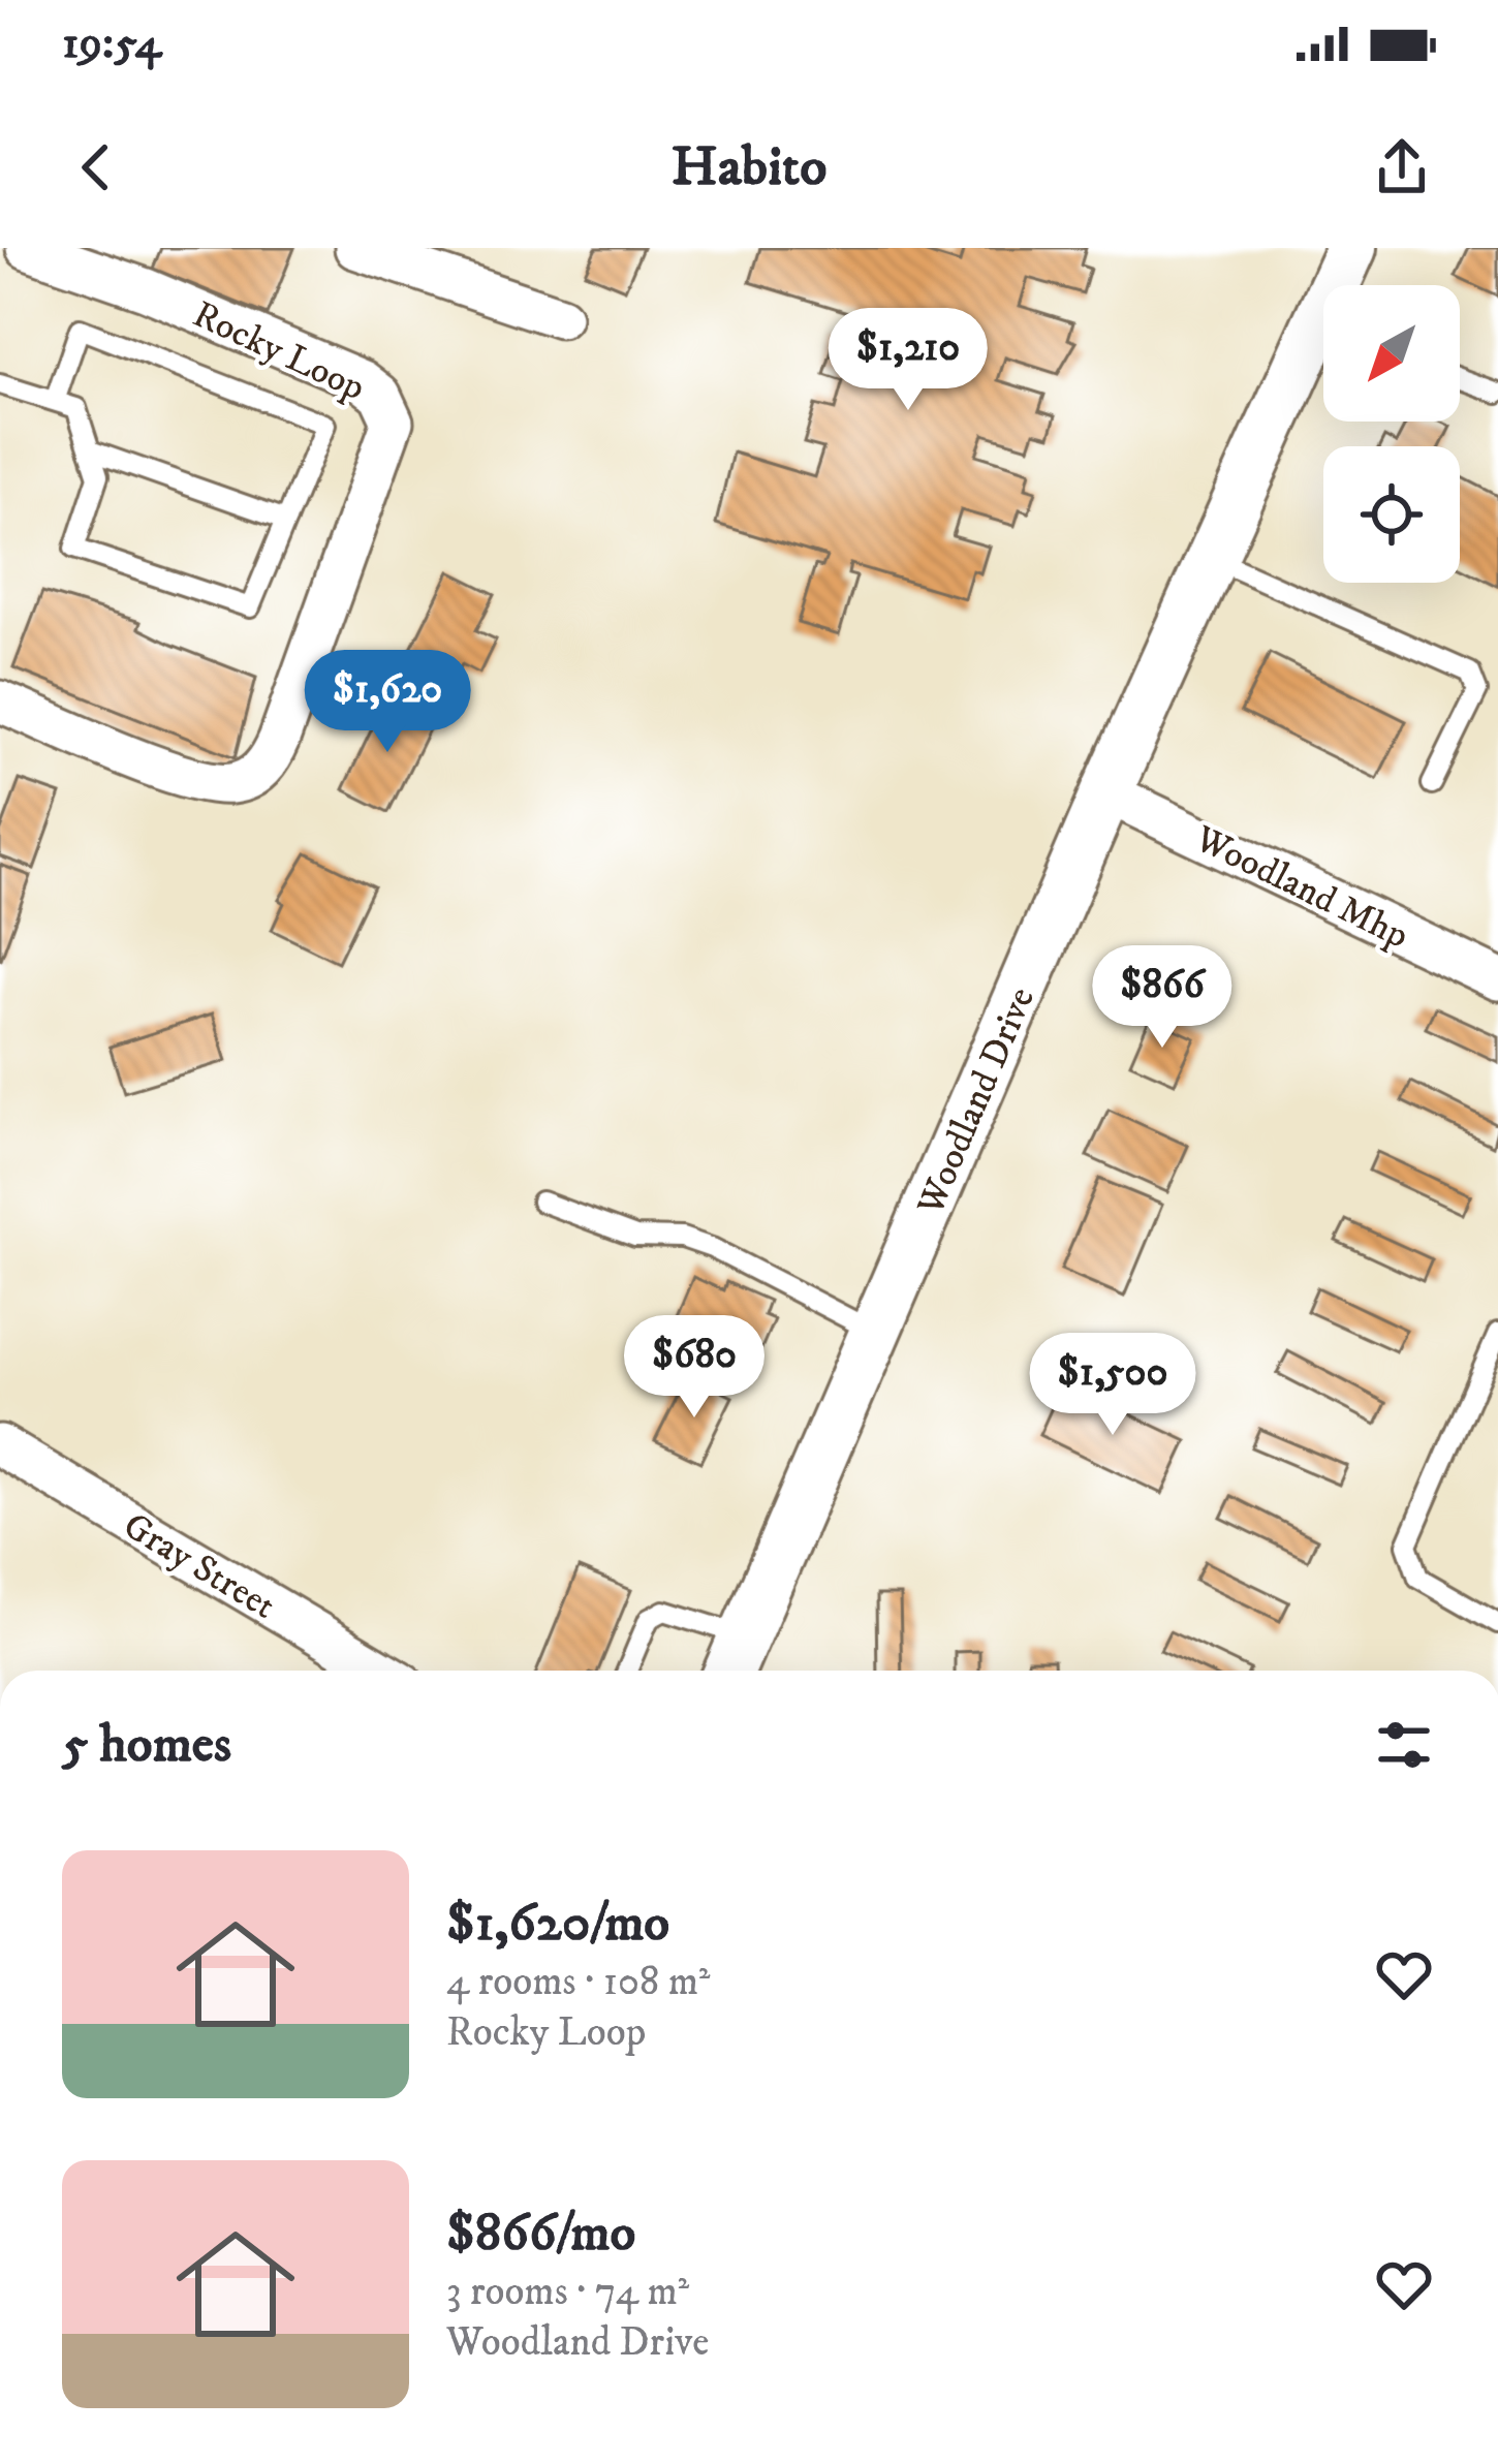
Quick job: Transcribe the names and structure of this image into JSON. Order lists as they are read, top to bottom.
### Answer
{
  "streets": {
    "street": [
      "Rocky Loop",
      "Woodland Mhp",
      "Woodland Drive",
      "Gray Street"
    ]
  },
  "crossings": [
    ["Woodland Mhp", "Woodland Drive"]
  ],
  "north": "bottom left",
  "page": {
    "status": "19:54",
    "header": "Habito",
    "price": [
      "$1,210",
      "$1,620",
      "$866",
      "$680",
      "$1,500"
    ],
    "heading": "5 homes",
    "list": [
      {
        "name": "$1,620/mo",
        "note": "4 rooms · 108 m² · Rocky Loop"
      },
      {
        "name": "$866/mo",
        "note": "3 rooms · 74 m² · Woodland Drive"
      }
    ]
  }
}
